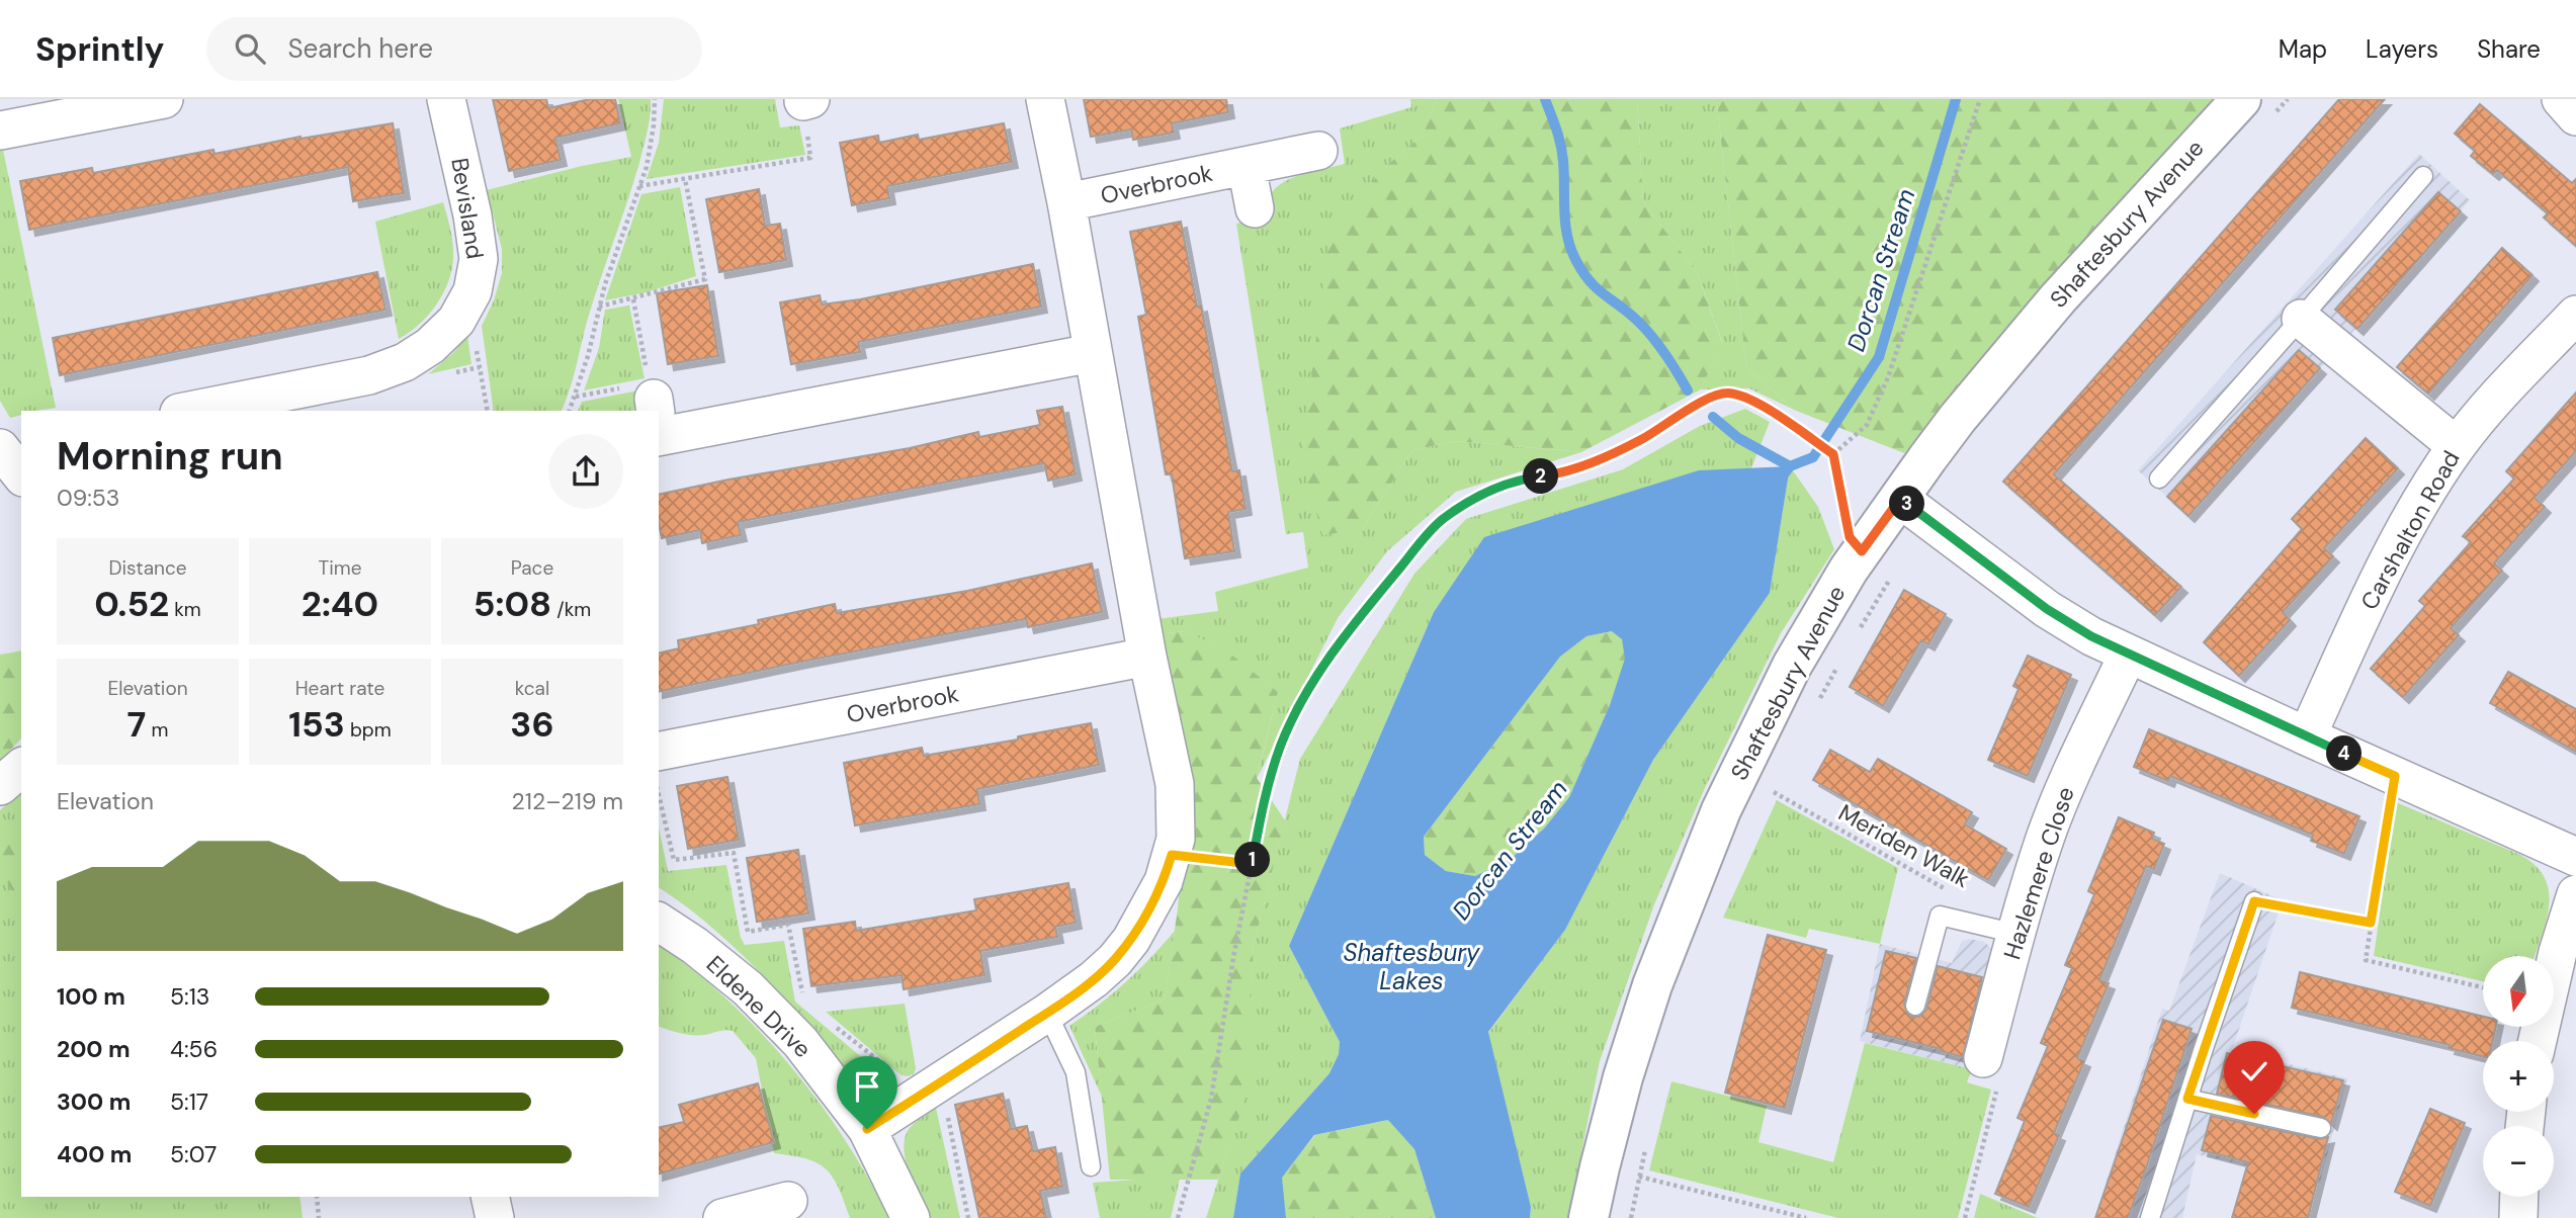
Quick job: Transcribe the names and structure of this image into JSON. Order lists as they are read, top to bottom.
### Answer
{
  "streets": {
    "street": [
      "Overbrook",
      "Bevisland",
      "Shaftesbury Avenue",
      "Carshalton Road",
      "Hazlemere Close",
      "Eldene Drive"
    ],
    "path": ["Meriden Walk"]
  },
  "water": ["Dorcan Stream", "Shaftesbury Lakes"],
  "north": "bottom",
  "page": {
    "header": "Sprintly",
    "search": "Search here",
    "nav": ["Map", "Layers", "Share"],
    "heading": ["Morning run", "09:53"],
    "pins": [
      "2",
      "3",
      "4",
      "1"
    ],
    "stats": [
      ["Distance", "0.52 km"],
      ["Time", "2:40"],
      ["Pace", "5:08 /km"],
      ["Elevation", "7 m"],
      ["Heart rate", "153 bpm"],
      ["kcal", "36"]
    ],
    "chart": ["Elevation", "212–219 m"],
    "map_buttons": ["+", "−"],
    "list": [
      {
        "name": "100 m",
        "note": "5:13"
      },
      {
        "name": "200 m",
        "note": "4:56"
      },
      {
        "name": "300 m",
        "note": "5:17"
      },
      {
        "name": "400 m",
        "note": "5:07"
      }
    ]
  }
}
